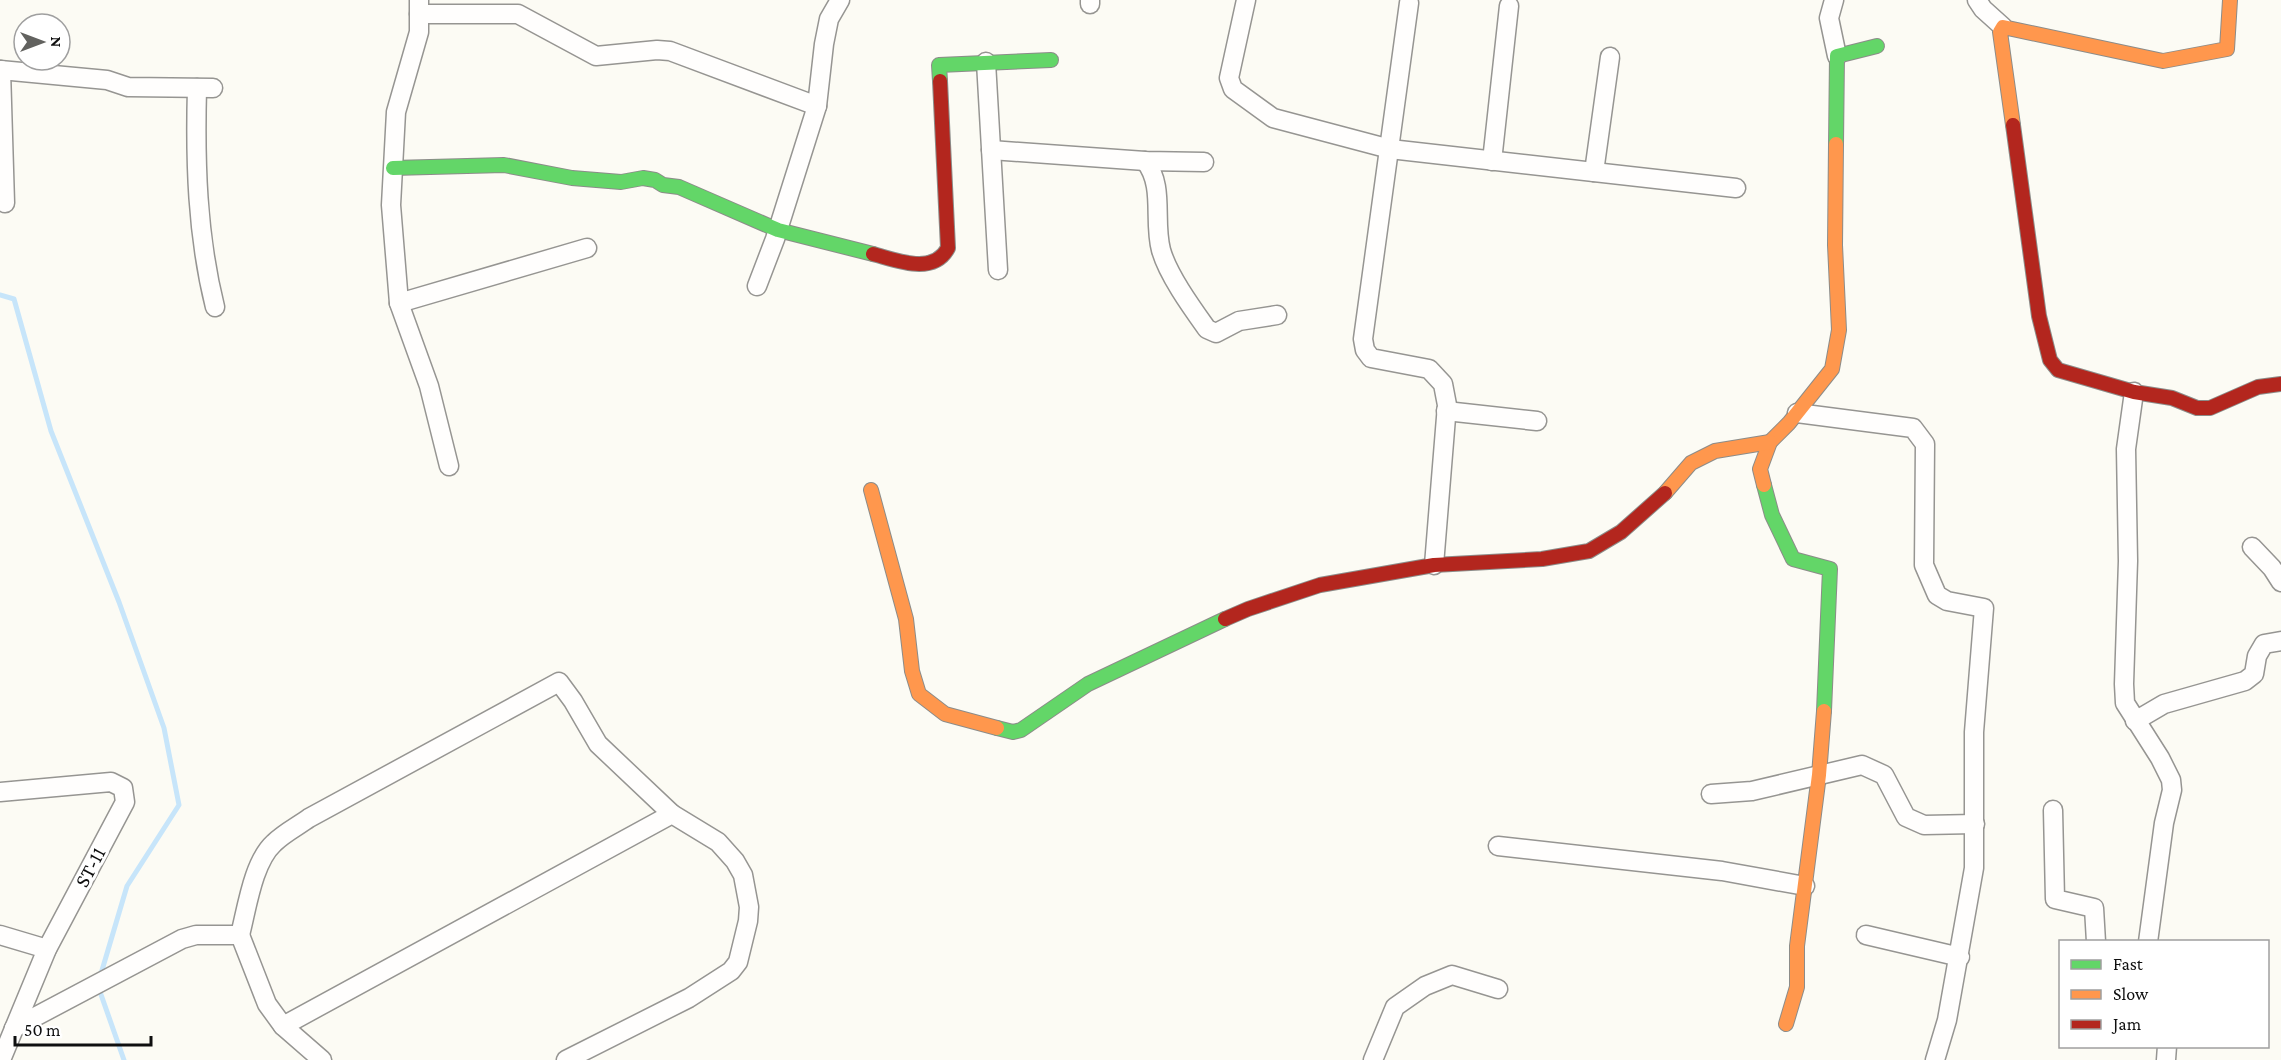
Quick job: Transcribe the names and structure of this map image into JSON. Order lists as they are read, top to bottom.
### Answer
{
  "streets": {
    "street": ["ST-11"]
  },
  "legend": ["Fast", "Slow", "Jam"],
  "scale_bar": "50 m",
  "north": "right"
}
